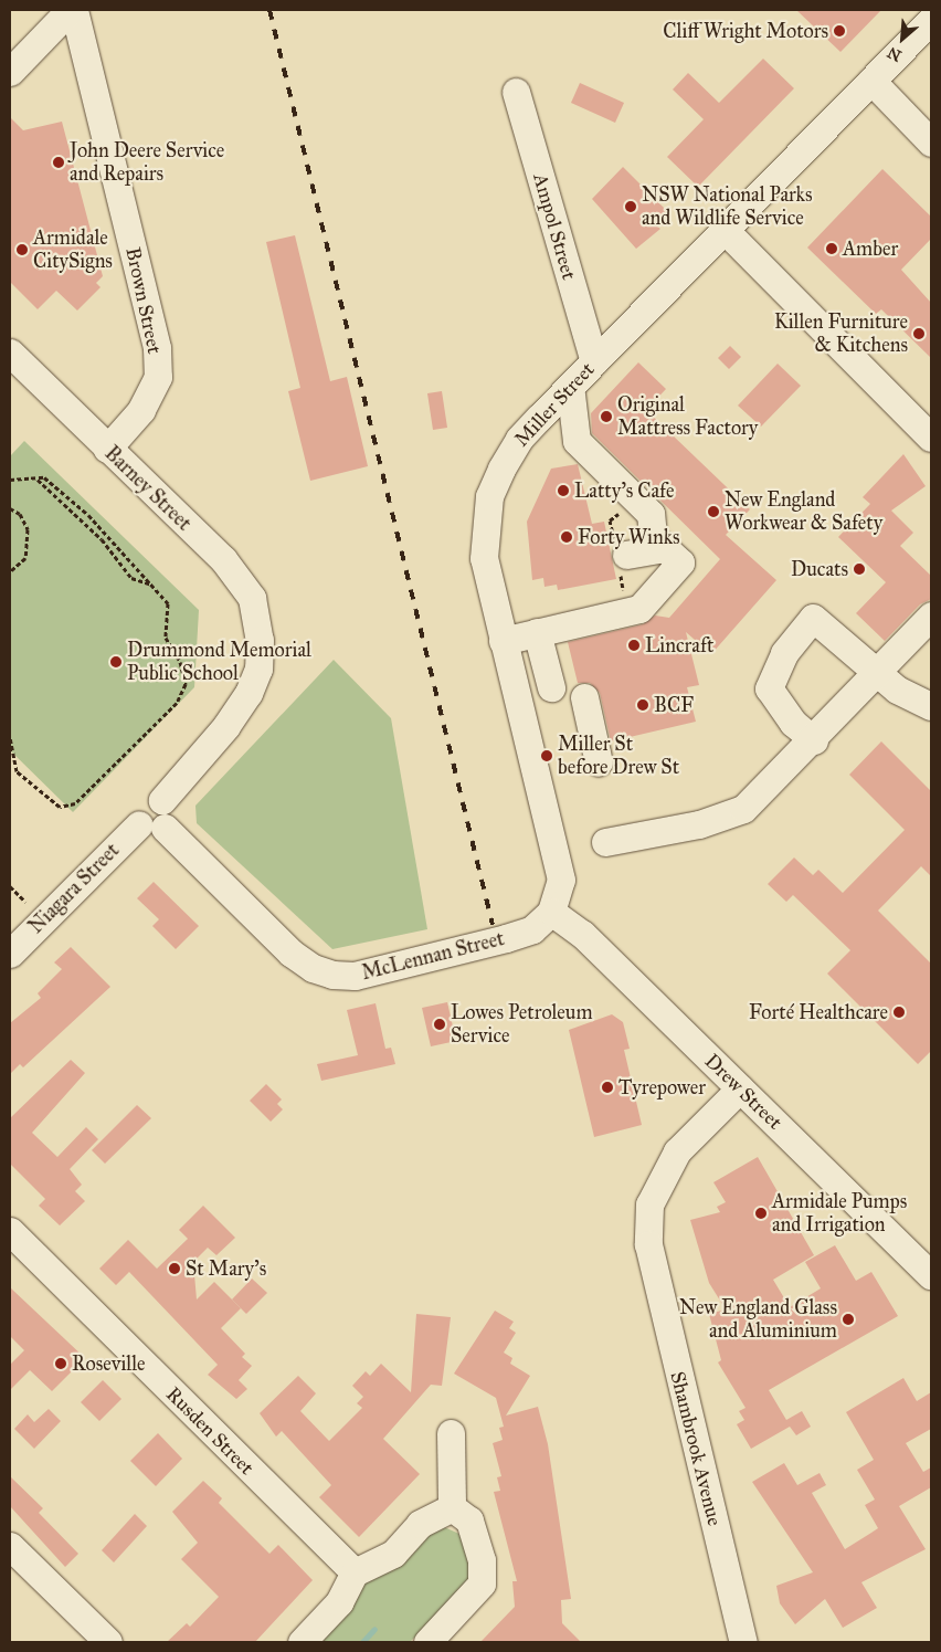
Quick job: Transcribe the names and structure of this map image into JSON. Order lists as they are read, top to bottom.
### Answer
{
  "streets": {
    "street": [
      "Ampol Street",
      "Brown Street",
      "Miller Street",
      "Barney Street",
      "Niagara Street",
      "McLennan Street",
      "Drew Street",
      "Rusden Street",
      "Shambrook Avenue"
    ]
  },
  "crossings": [
    ["Ampol Street", "Miller Street"],
    ["Brown Street", "Barney Street"],
    ["Miller Street", "McLennan Street"],
    ["Miller Street", "Drew Street"],
    ["Barney Street", "Niagara Street"],
    ["Barney Street", "McLennan Street"],
    ["Niagara Street", "McLennan Street"],
    ["McLennan Street", "Drew Street"],
    ["Drew Street", "Shambrook Avenue"]
  ],
  "places": [
    "Cliff Wright Motors",
    "John Deere Service and Repairs",
    "NSW National Parks and Wildlife Service",
    "Amber",
    "Armidale CitySigns",
    "Killen Furniture & Kitchens",
    "Original Mattress Factory",
    "Latty's Cafe",
    "New England Workwear & Safety",
    "Forty Winks",
    "Ducats",
    "Lincraft",
    "Drummond Memorial Public School",
    "BCF",
    "Miller St before Drew St",
    "Forté Healthcare",
    "Lowes Petroleum Service",
    "Tyrepower",
    "Armidale Pumps and Irrigation",
    "St Mary's",
    "New England Glass and Aluminium",
    "Roseville"
  ],
  "north": "bottom left"
}
